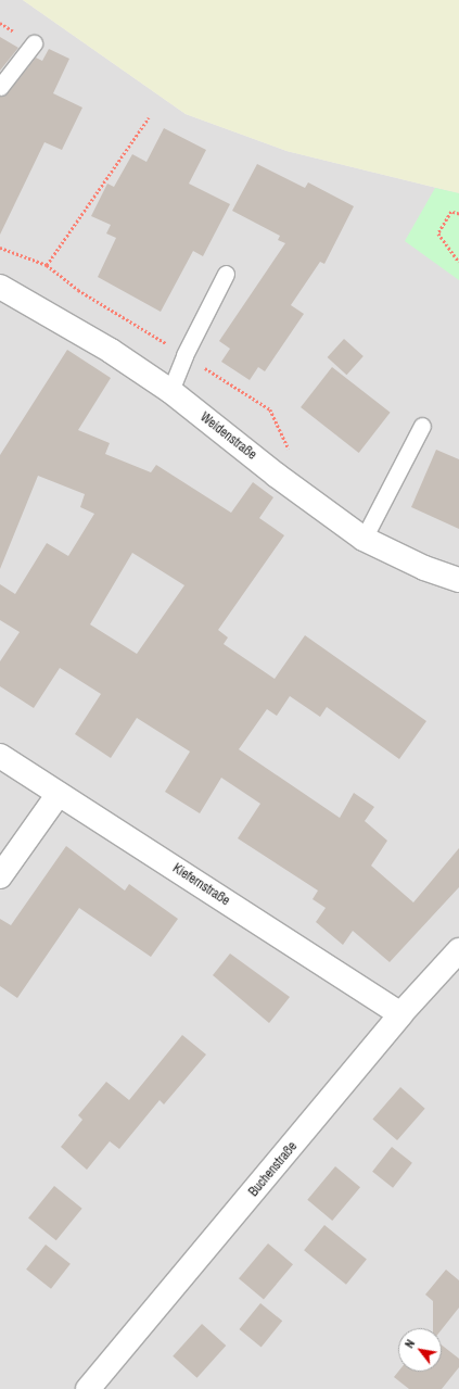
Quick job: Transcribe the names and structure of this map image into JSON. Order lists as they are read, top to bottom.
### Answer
{
  "streets": {
    "street": ["Weidenstraße", "Kiefernstraße", "Buchenstraße"]
  },
  "crossings": [
    ["Kiefernstraße", "Buchenstraße"]
  ],
  "north": "top left"
}
